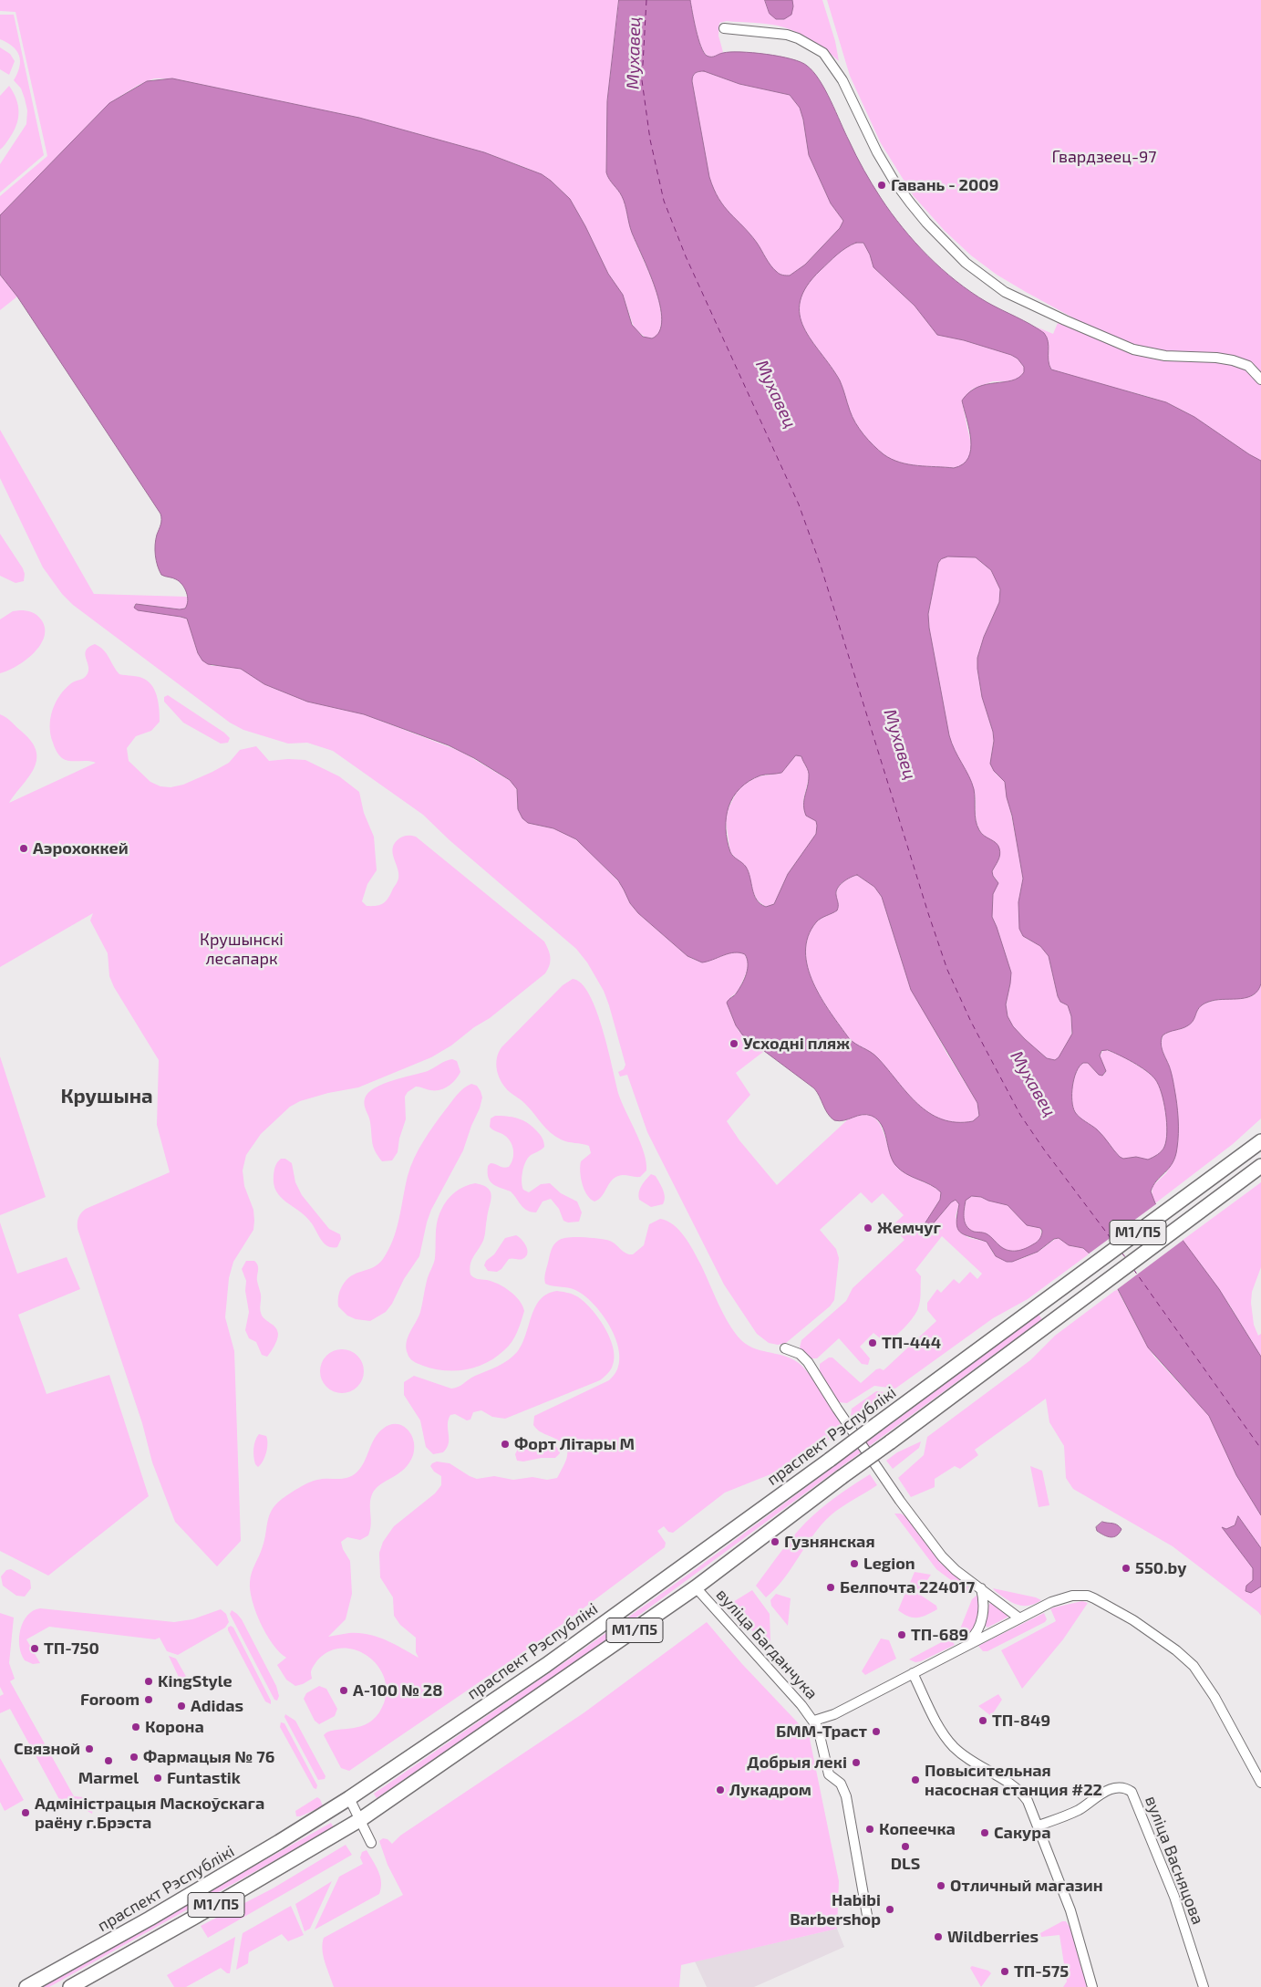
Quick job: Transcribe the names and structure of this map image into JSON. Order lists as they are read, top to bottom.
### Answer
{
  "streets": {
    "highway": ["М1/П5", "праспект Рэспублікі"],
    "street": ["вуліца Багданчука", "вуліца Васняцова"]
  },
  "crossings": [
    ["М1/П5", "вуліца Багданчука"]
  ],
  "districts": ["Крушына"],
  "water": ["Мухавец"],
  "parks": ["Гвардзеец-97", "Крушынскі лесапарк"],
  "places": [
    "Гавань - 2009",
    "Аэрохоккей",
    "Усходні пляж",
    "Жемчуг",
    "ТП-444",
    "Форт Літары М",
    "Гузнянская",
    "Legion",
    "550.by",
    "Белпочта 224017",
    "ТП-689",
    "ТП-750",
    "KingStyle",
    "А-100 № 28",
    "Foroom",
    "Adidas",
    "ТП-849",
    "Корона",
    "БММ-Траст",
    "Связной",
    "Фармацыя № 76",
    "Marmel",
    "Добрыя лекі",
    "Funtastik",
    "Повысительная насосная станция #22",
    "Лукадром",
    "Адміністрацыя Маскоўскага раёну г.Брэста",
    "Копеечка",
    "Сакура",
    "DLS",
    "Отличный магазин",
    "Habibi Barbershop",
    "Wildberries",
    "ТП-575"
  ]
}
